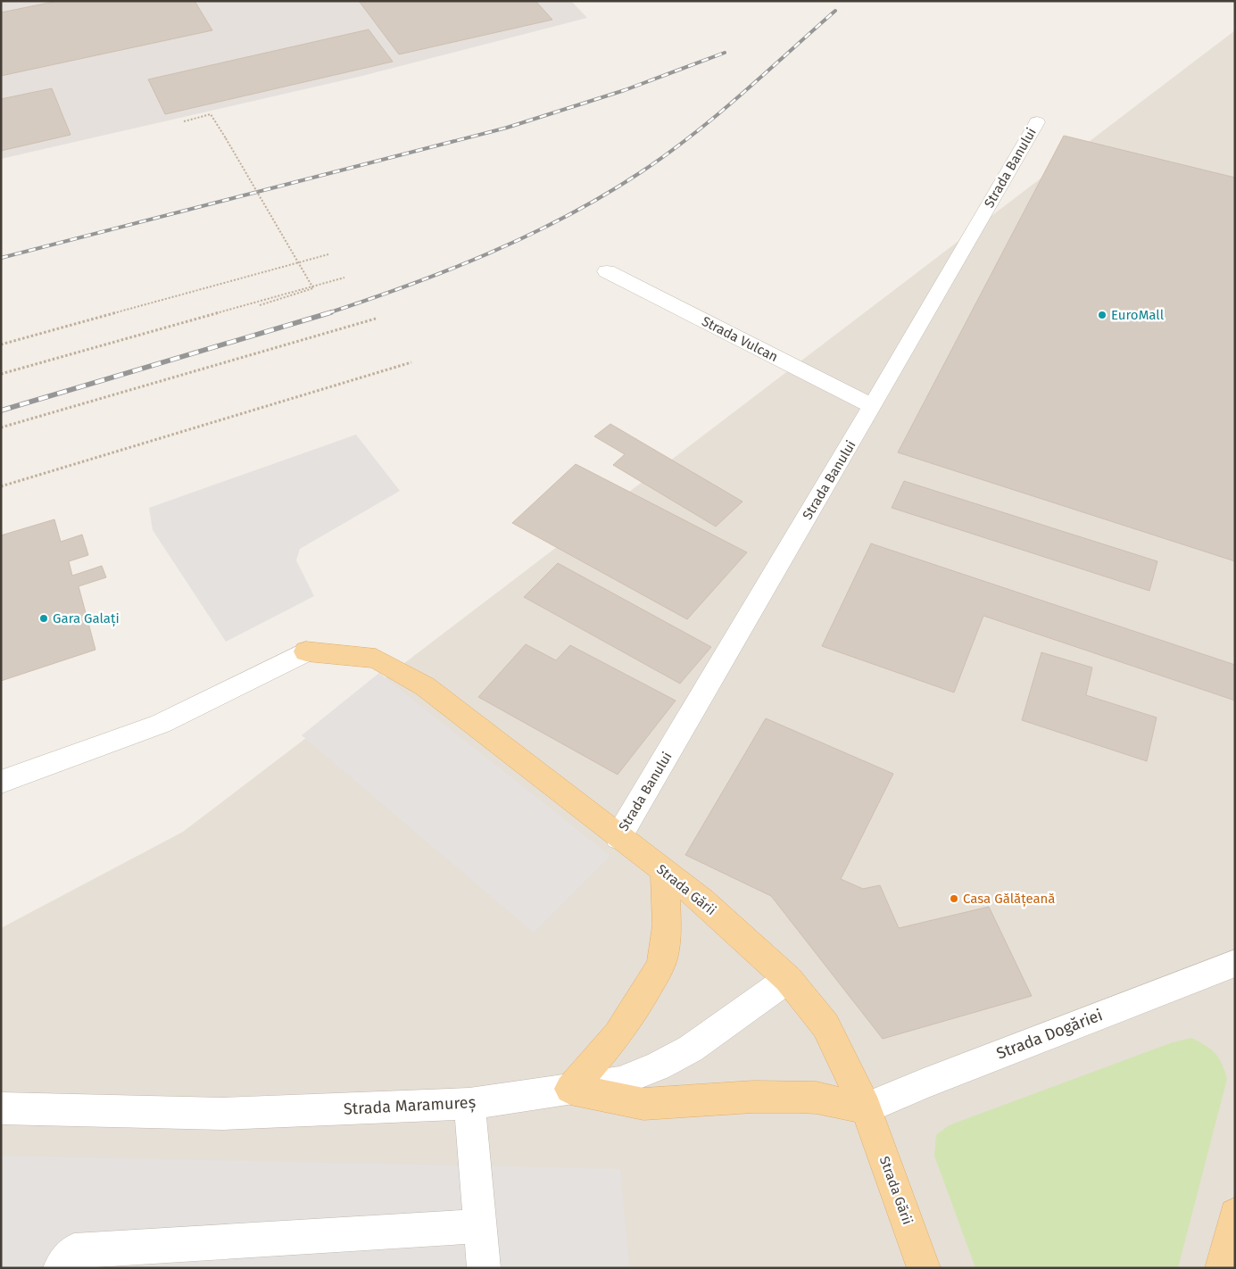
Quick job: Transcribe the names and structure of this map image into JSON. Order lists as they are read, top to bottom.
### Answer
{
  "streets": {
    "main road": ["Strada Gării"],
    "street": [
      "Strada Banului",
      "Strada Vulcan",
      "Strada Dogăriei",
      "Strada Maramureș"
    ]
  },
  "crossings": [
    ["Strada Banului", "Strada Vulcan"],
    ["Strada Banului", "Strada Gării"],
    ["Strada Gării", "Strada Dogăriei"],
    ["Strada Gării", "Strada Maramureș"]
  ],
  "places": ["EuroMall", "Gara Galați", "Casa Gălățeană"]
}
